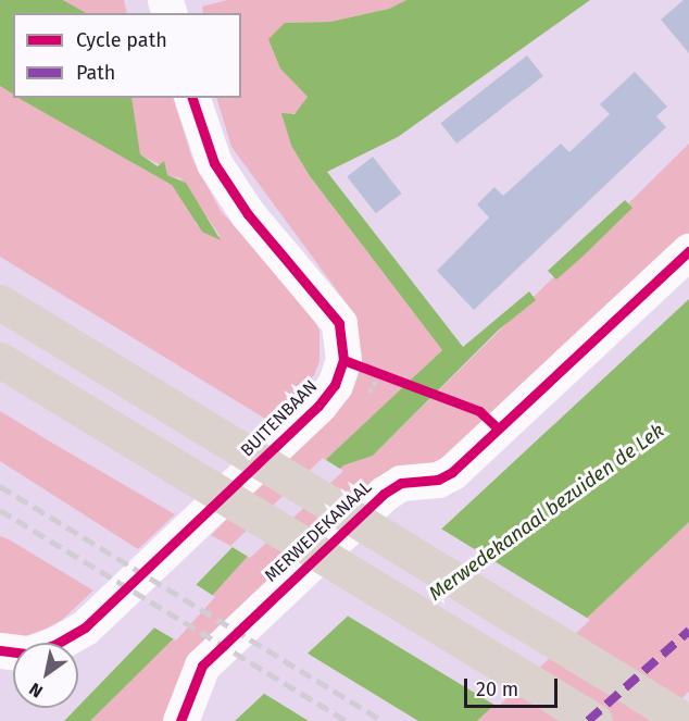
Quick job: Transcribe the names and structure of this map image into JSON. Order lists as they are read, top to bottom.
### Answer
{
  "streets": {
    "street": ["BUITENBAAN", "MERWEDEKANAAL"]
  },
  "water": ["Merwedekanaal bezuiden de Lek"],
  "legend": ["Cycle path", "Path"],
  "scale_bar": "20 m",
  "north": "bottom left"
}
